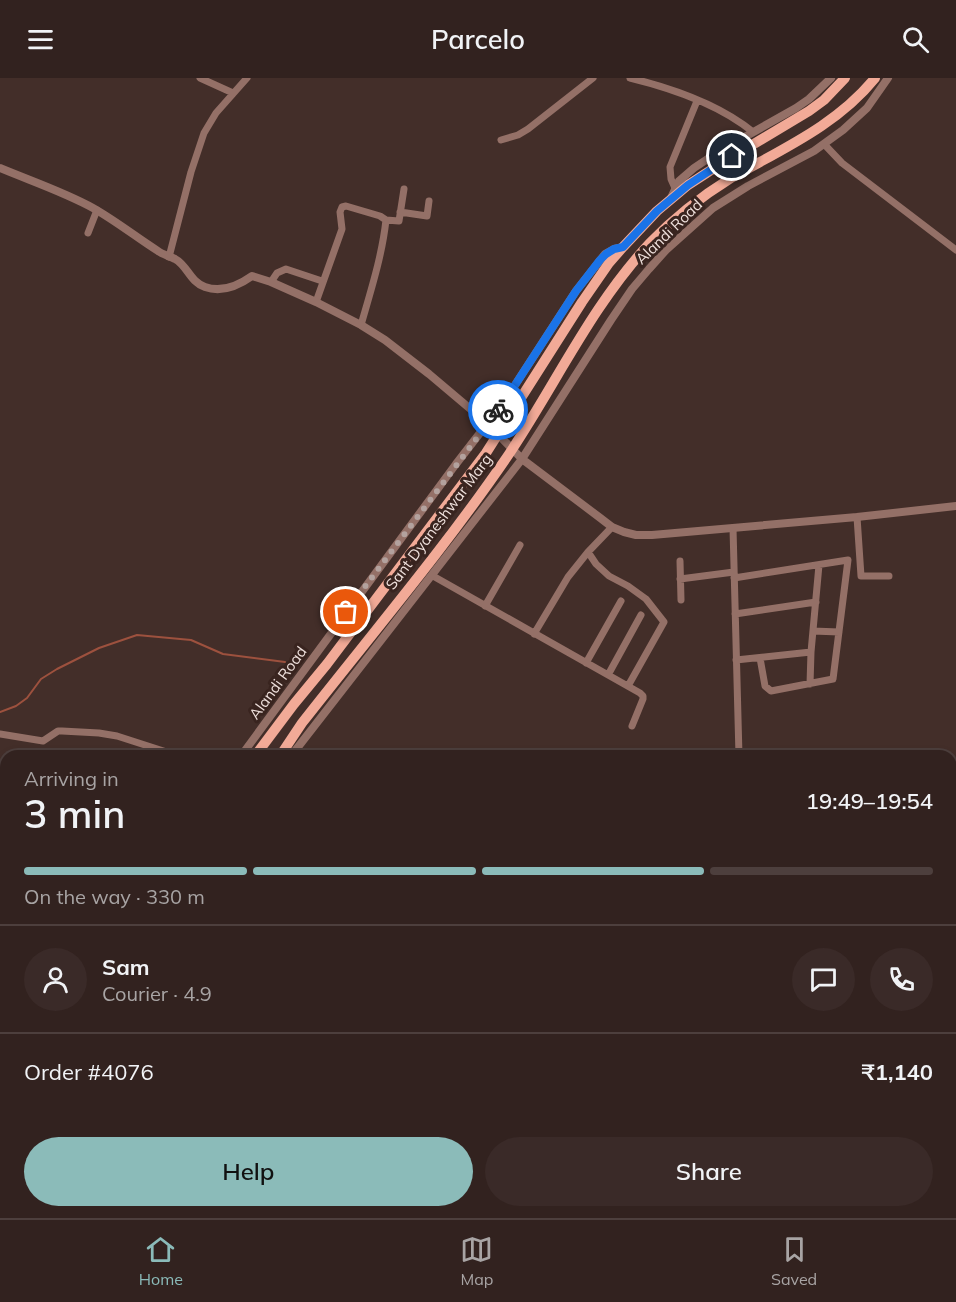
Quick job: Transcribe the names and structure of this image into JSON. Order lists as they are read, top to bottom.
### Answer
{
  "streets": {
    "main road": ["Sant Dyaneshwar Marg"],
    "street": ["Alandi Road"]
  },
  "crossings": [
    ["Alandi Road", "Sant Dyaneshwar Marg"]
  ],
  "page": {
    "header": "Parcelo",
    "heading": ["3 min", "Arriving in", "19:49–19:54"],
    "panel": [
      "Sam",
      "Courier · 4.9",
      "Order #4076",
      "₹1,140"
    ],
    "bar": "On the way · 330 m",
    "buttons": ["Help", "Share"],
    "tabs": ["Home", "Map", "Saved"]
  }
}
